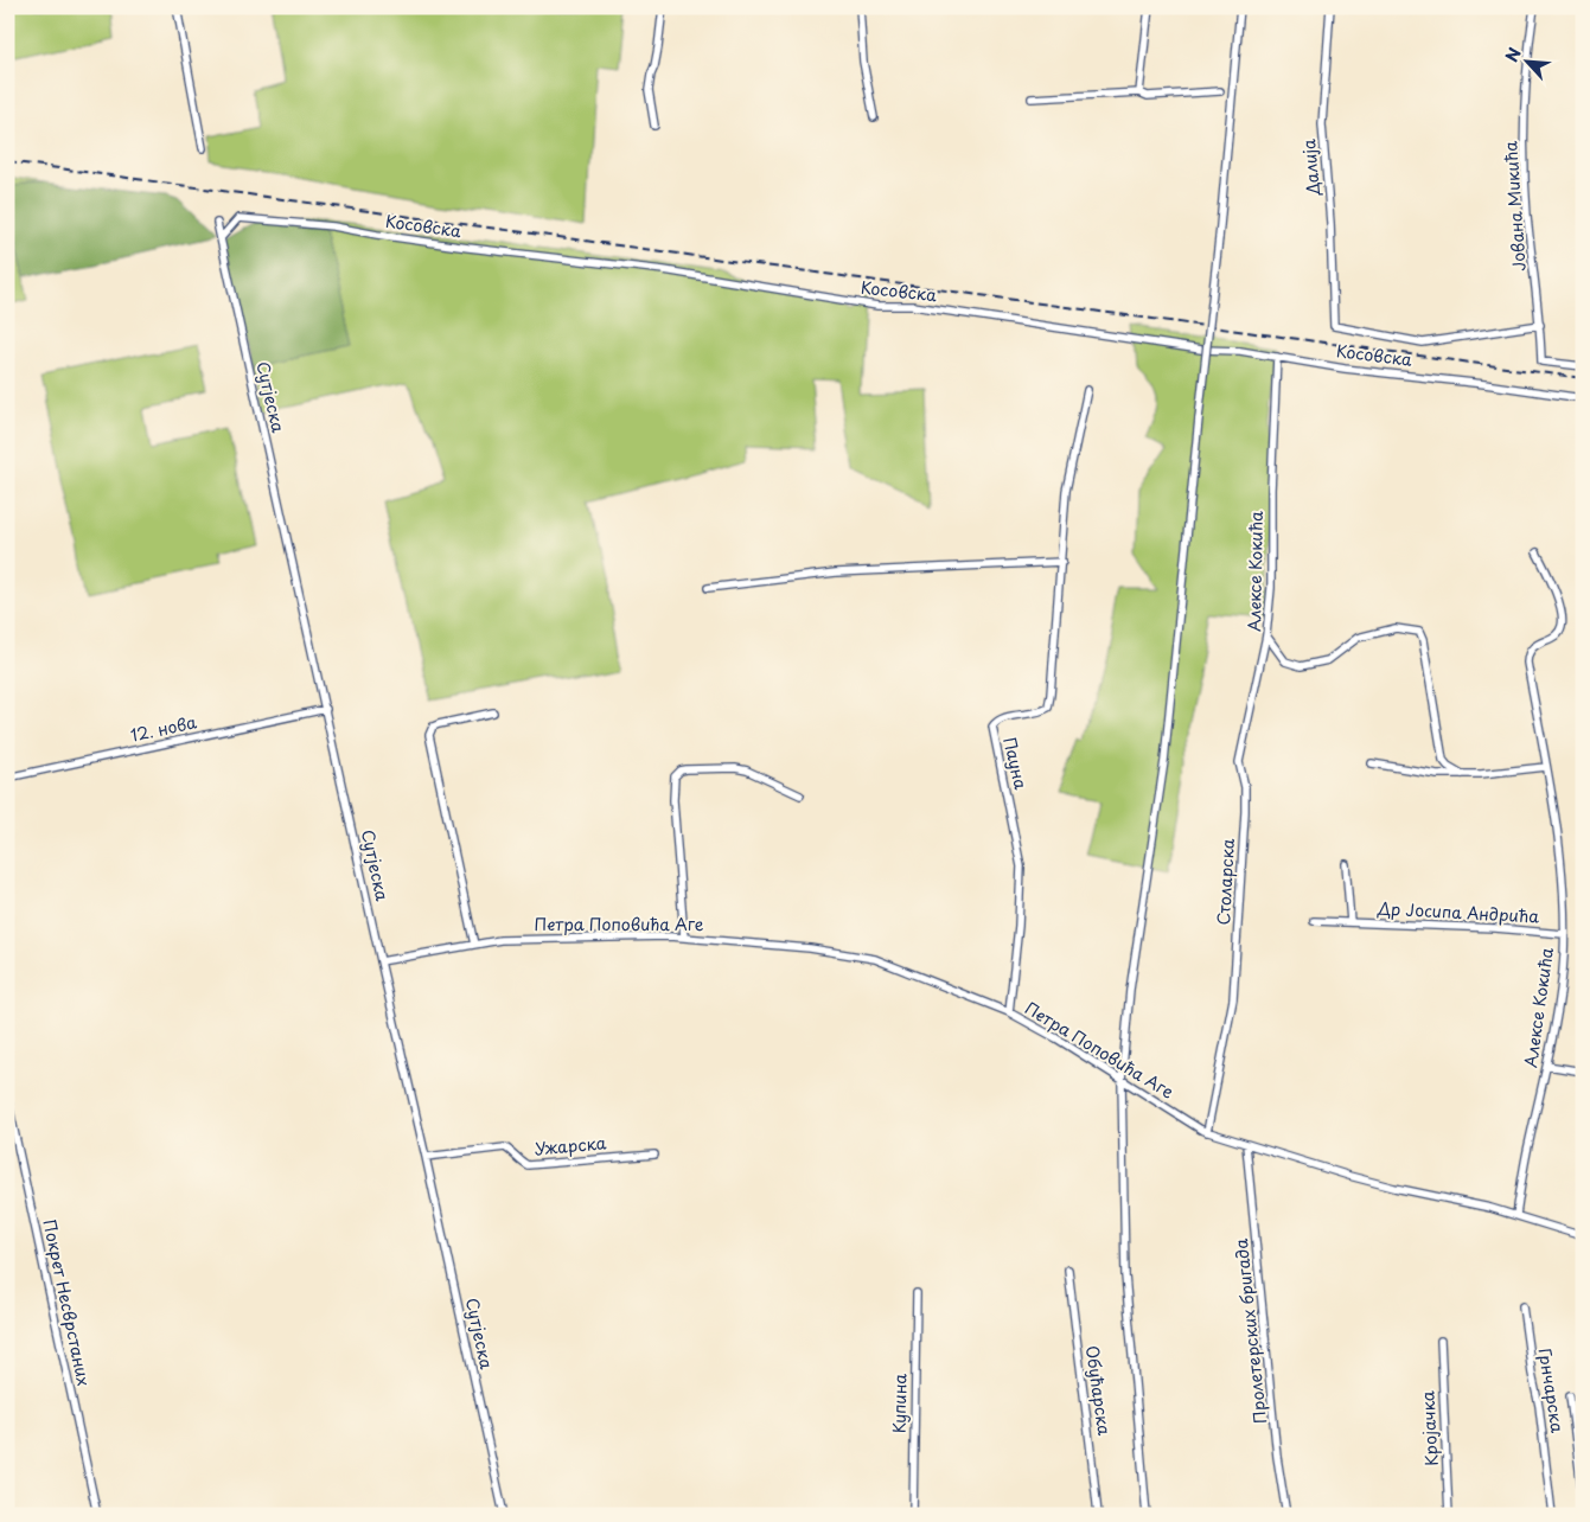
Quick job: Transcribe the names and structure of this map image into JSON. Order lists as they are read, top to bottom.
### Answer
{
  "streets": {
    "street": [
      "Далија",
      "Јована Микића",
      "Косовска",
      "Сутјеска",
      "Алексе Кокића",
      "12. нова",
      "Пауна",
      "Столарска",
      "Др Јосипа Андрића",
      "Петра Поповића Аге",
      "Ужарска",
      "Покрет Несврстаних",
      "Пролетерских бригада",
      "Обућарска",
      "Грнчарска",
      "Купина",
      "Кројачка"
    ]
  },
  "crossings": [
    ["Далија", "Јована Микића"],
    ["Косовска", "Сутјеска"],
    ["Косовска", "Алексе Кокића"],
    ["Сутјеска", "12. нова"],
    ["Сутјеска", "Петра Поповића Аге"],
    ["Сутјеска", "Ужарска"],
    ["Алексе Кокића", "Столарска"],
    ["Алексе Кокића", "Др Јосипа Андрића"],
    ["Алексе Кокића", "Петра Поповића Аге"],
    ["Пауна", "Петра Поповића Аге"],
    ["Столарска", "Петра Поповића Аге"],
    ["Петра Поповића Аге", "Пролетерских бригада"]
  ],
  "north": "top left"
}
